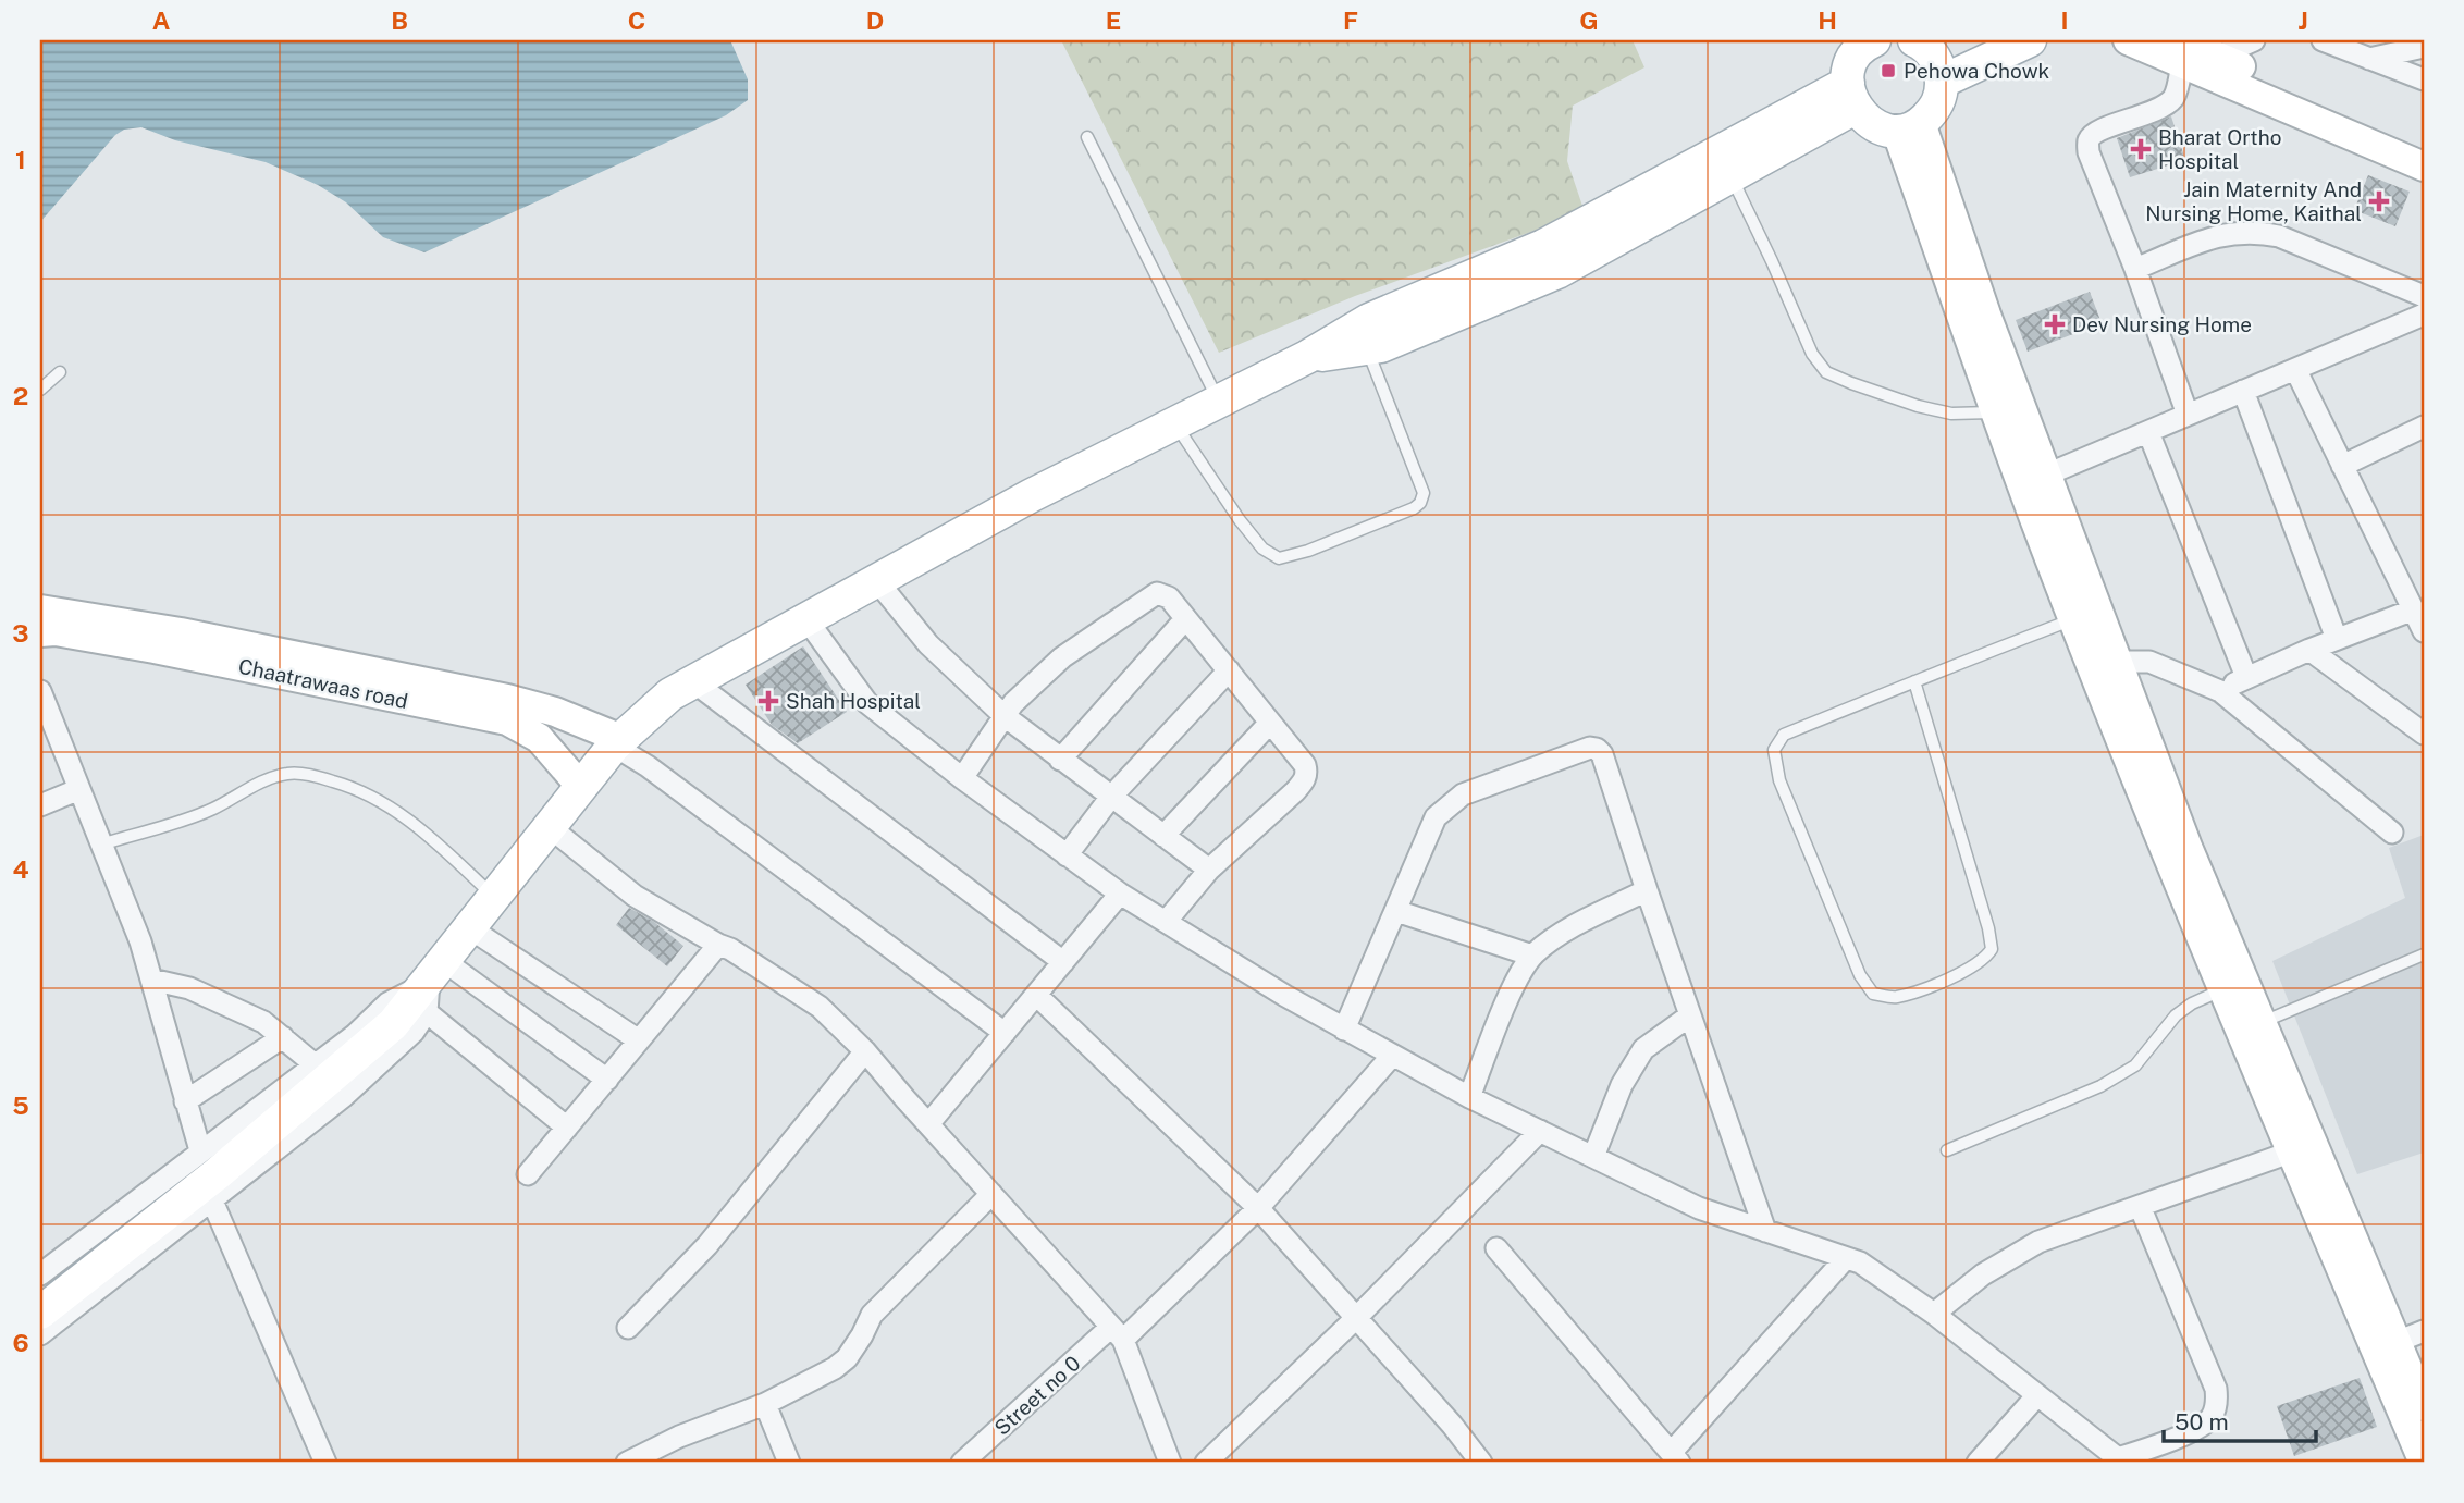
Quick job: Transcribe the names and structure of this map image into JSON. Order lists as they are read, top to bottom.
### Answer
{
  "streets": {
    "main road": ["Chaatrawaas road"],
    "street": ["Street no 0"]
  },
  "places": {
    "transit": ["Pehowa Chowk"],
    "health": [
      "Bharat Ortho Hospital",
      "Jain Maternity And Nursing Home, Kaithal",
      "Dev Nursing Home",
      "Shah Hospital"
    ]
  },
  "scale_bar": "50 m",
  "grid": {
    "columns": [
      "A",
      "B",
      "C",
      "D",
      "E",
      "F",
      "G",
      "H",
      "I",
      "J"
    ],
    "rows": [
      "1",
      "2",
      "3",
      "4",
      "5",
      "6"
    ]
  }
}
